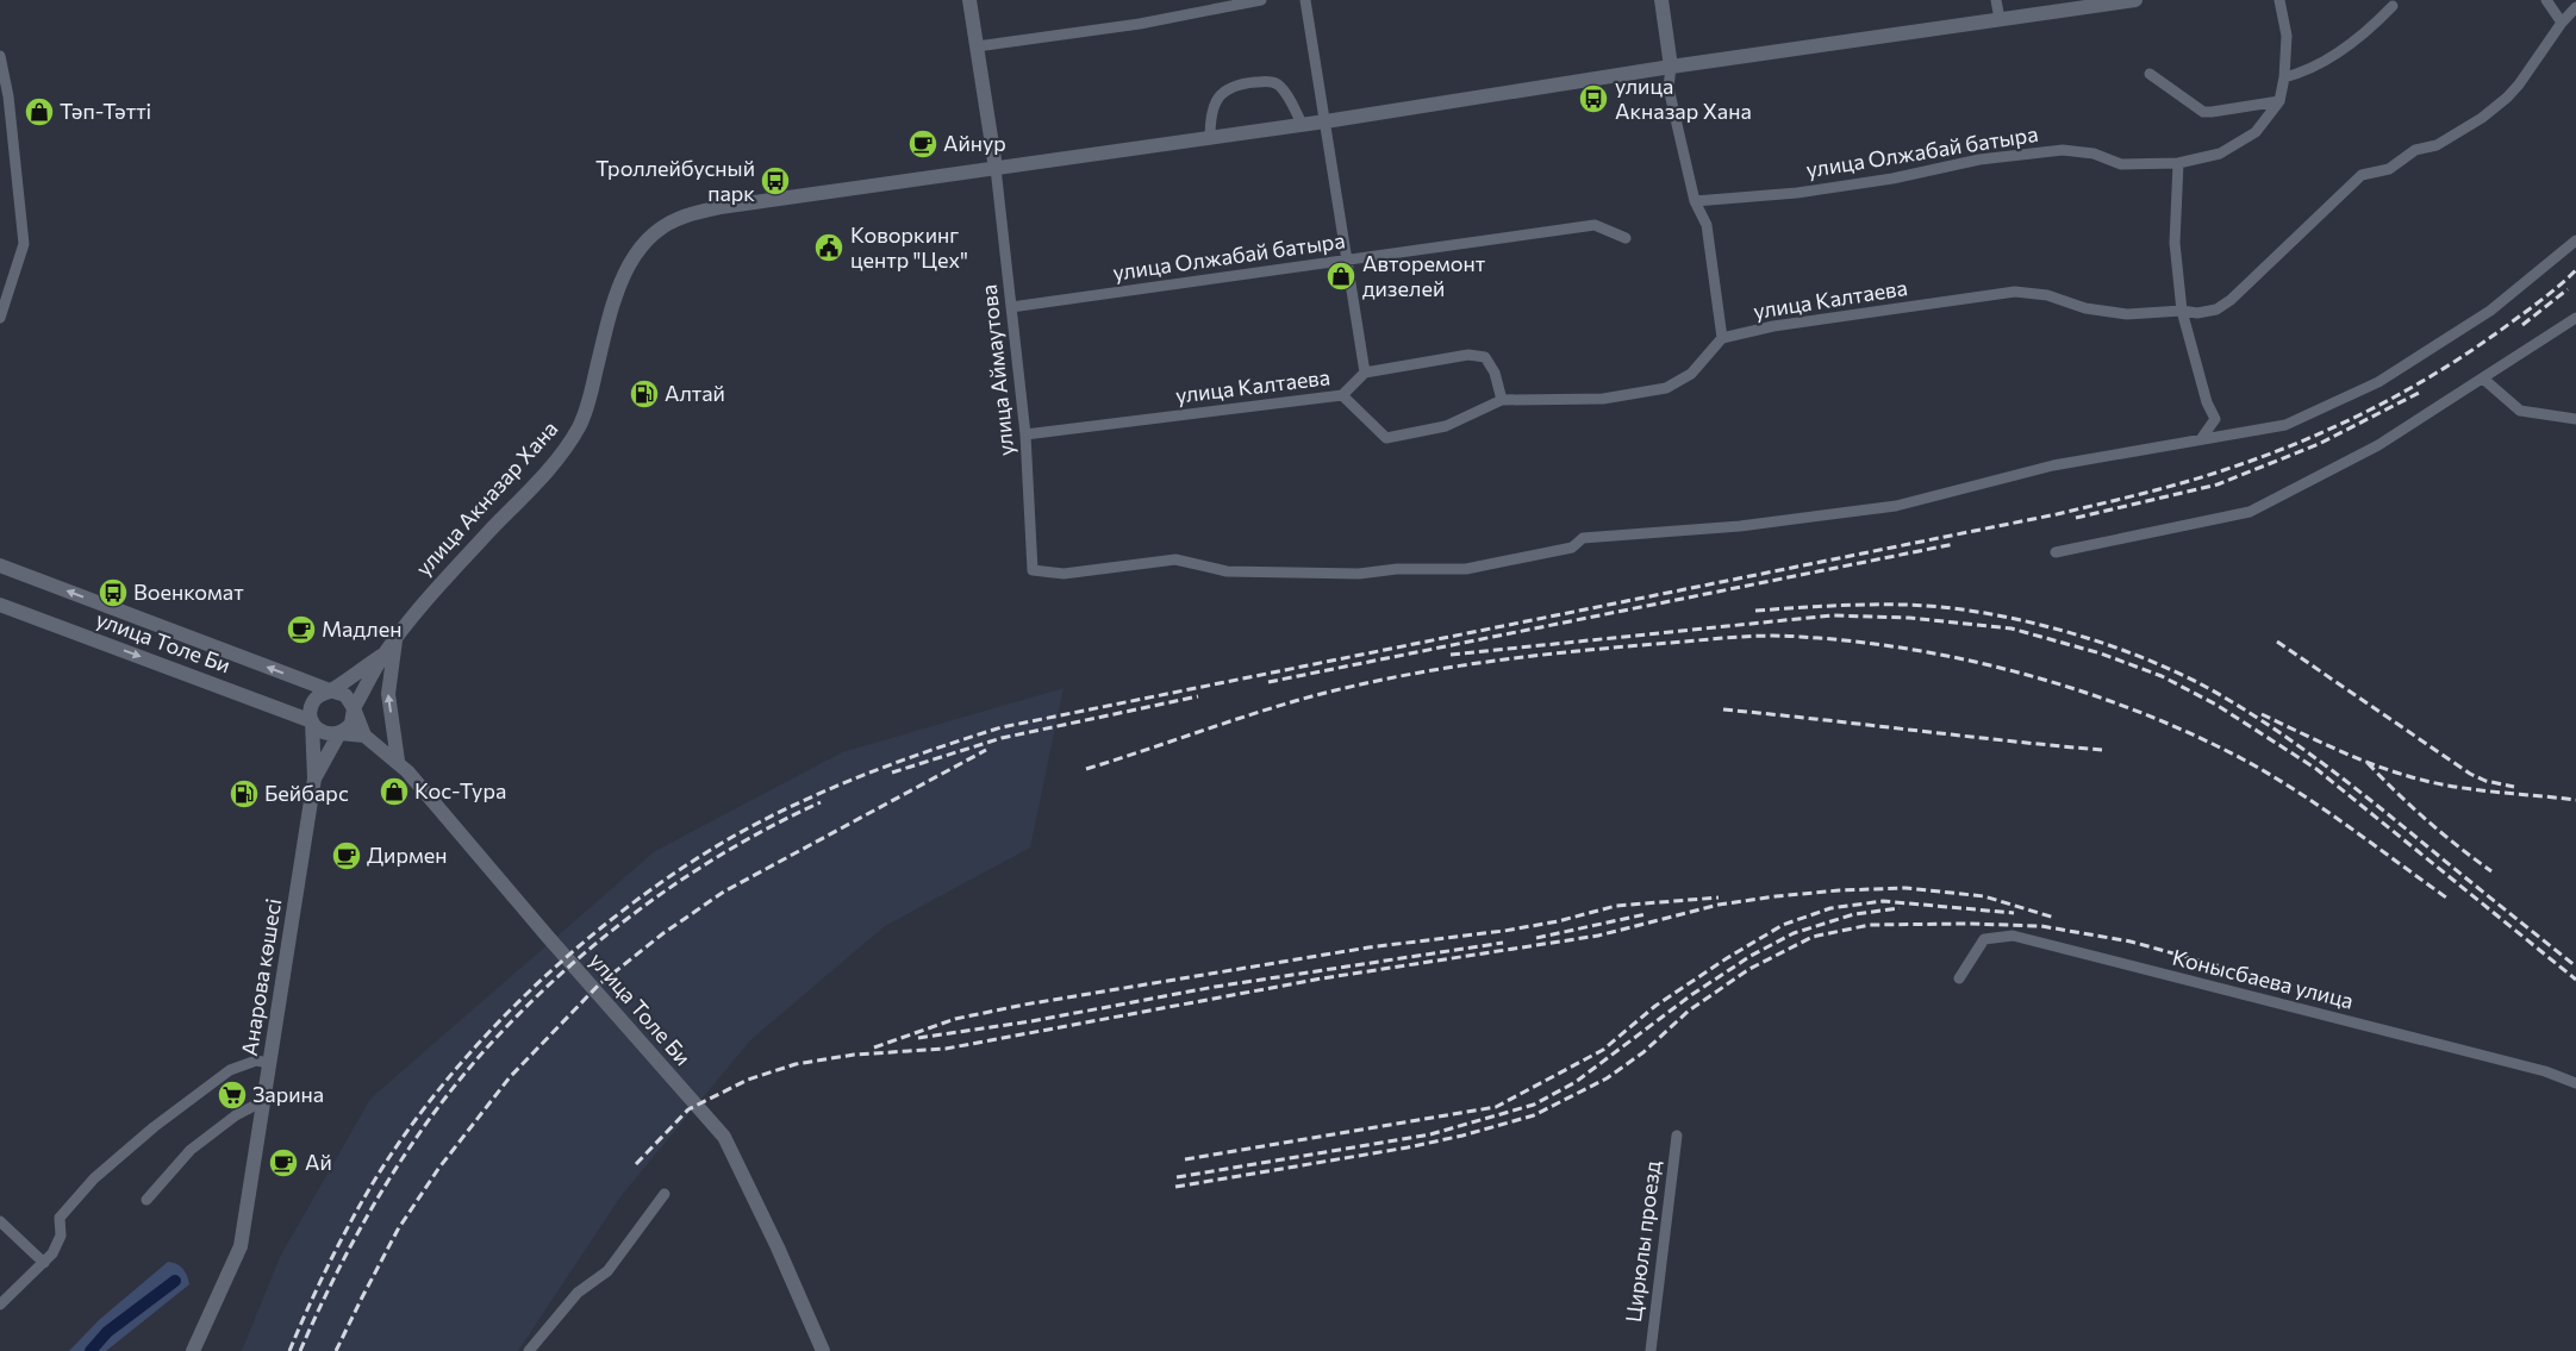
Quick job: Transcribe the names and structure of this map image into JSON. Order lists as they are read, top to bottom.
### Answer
{
  "streets": {
    "main road": ["улица Акназар Хана", "улица Толе Би", "Анарова көшесі"],
    "street": [
      "улица Олжабай батыра",
      "улица Калтаева",
      "улица Аймаутова",
      "Конысбаева улица",
      "Цирюлы проезд"
    ]
  },
  "crossings": [
    ["улица Олжабай батыра", "улица Аймаутова"],
    ["улица Калтаева", "улица Аймаутова"],
    ["улица Аймаутова", "улица Акназар Хана"],
    ["улица Акназар Хана", "улица Толе Би"]
  ],
  "places": {
    "bus stop": ["улица Акназар Хана", "Троллейбусный парк", "Военкомат"],
    "shop": ["Тәп-Тәтті", "Авторемонт дизелей", "Кос-Тура"],
    "cafe": [
      "Айнур",
      "Мадлен",
      "Дирмен",
      "Ай"
    ],
    "public building": ["Коворкинг центр \"Цех\""],
    "fuel station": ["Алтай", "Бейбарс"],
    "supermarket": ["Зарина"]
  }
}
